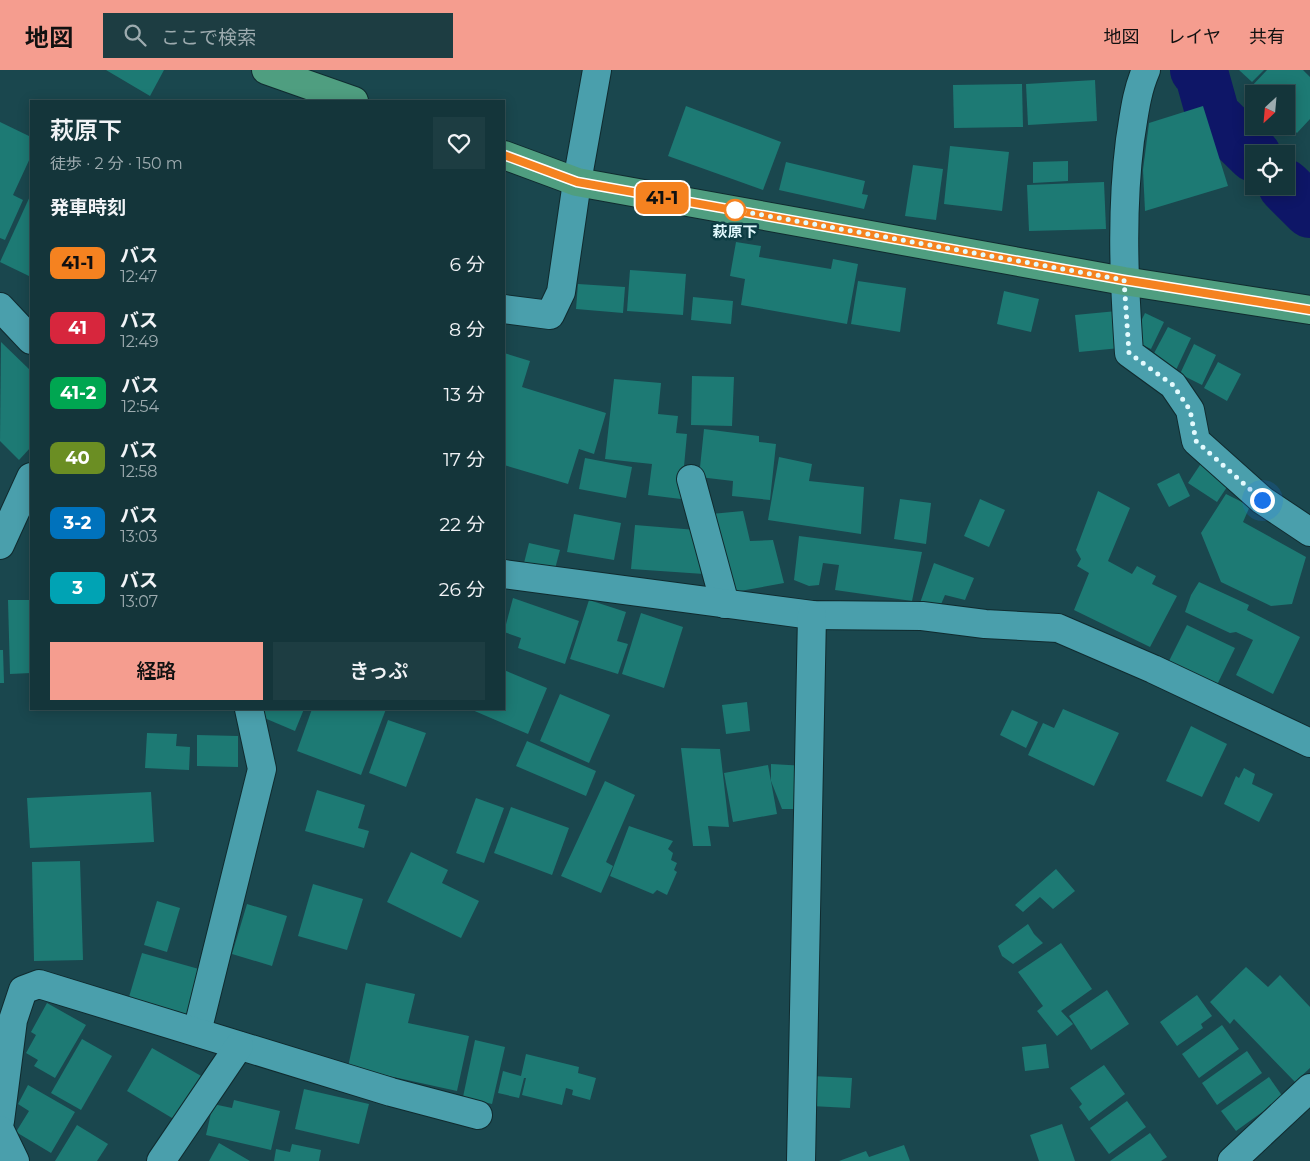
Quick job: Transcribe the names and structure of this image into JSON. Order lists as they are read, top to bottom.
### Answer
{
  "places": ["萩原下"],
  "lines": ["bus line 41-1"],
  "north": "bottom left",
  "page": {
    "header": "地図",
    "search": "ここで検索",
    "nav": ["地図", "レイヤ", "共有"],
    "on_map": "41-1",
    "heading": [
      ["萩原下", "徒歩 · 2 分 · 150 m"],
      "発車時刻"
    ],
    "list": [
      {
        "mark": "41-1",
        "name": "バス",
        "note": "12:47",
        "value": "6 分"
      },
      {
        "mark": "41",
        "name": "バス",
        "note": "12:49",
        "value": "8 分"
      },
      {
        "mark": "41-2",
        "name": "バス",
        "note": "12:54",
        "value": "13 分"
      },
      {
        "mark": "40",
        "name": "バス",
        "note": "12:58",
        "value": "17 分"
      },
      {
        "mark": "3-2",
        "name": "バス",
        "note": "13:03",
        "value": "22 分"
      },
      {
        "mark": "3",
        "name": "バス",
        "note": "13:07",
        "value": "26 分"
      }
    ],
    "buttons": ["経路", "きっぷ"]
  }
}
